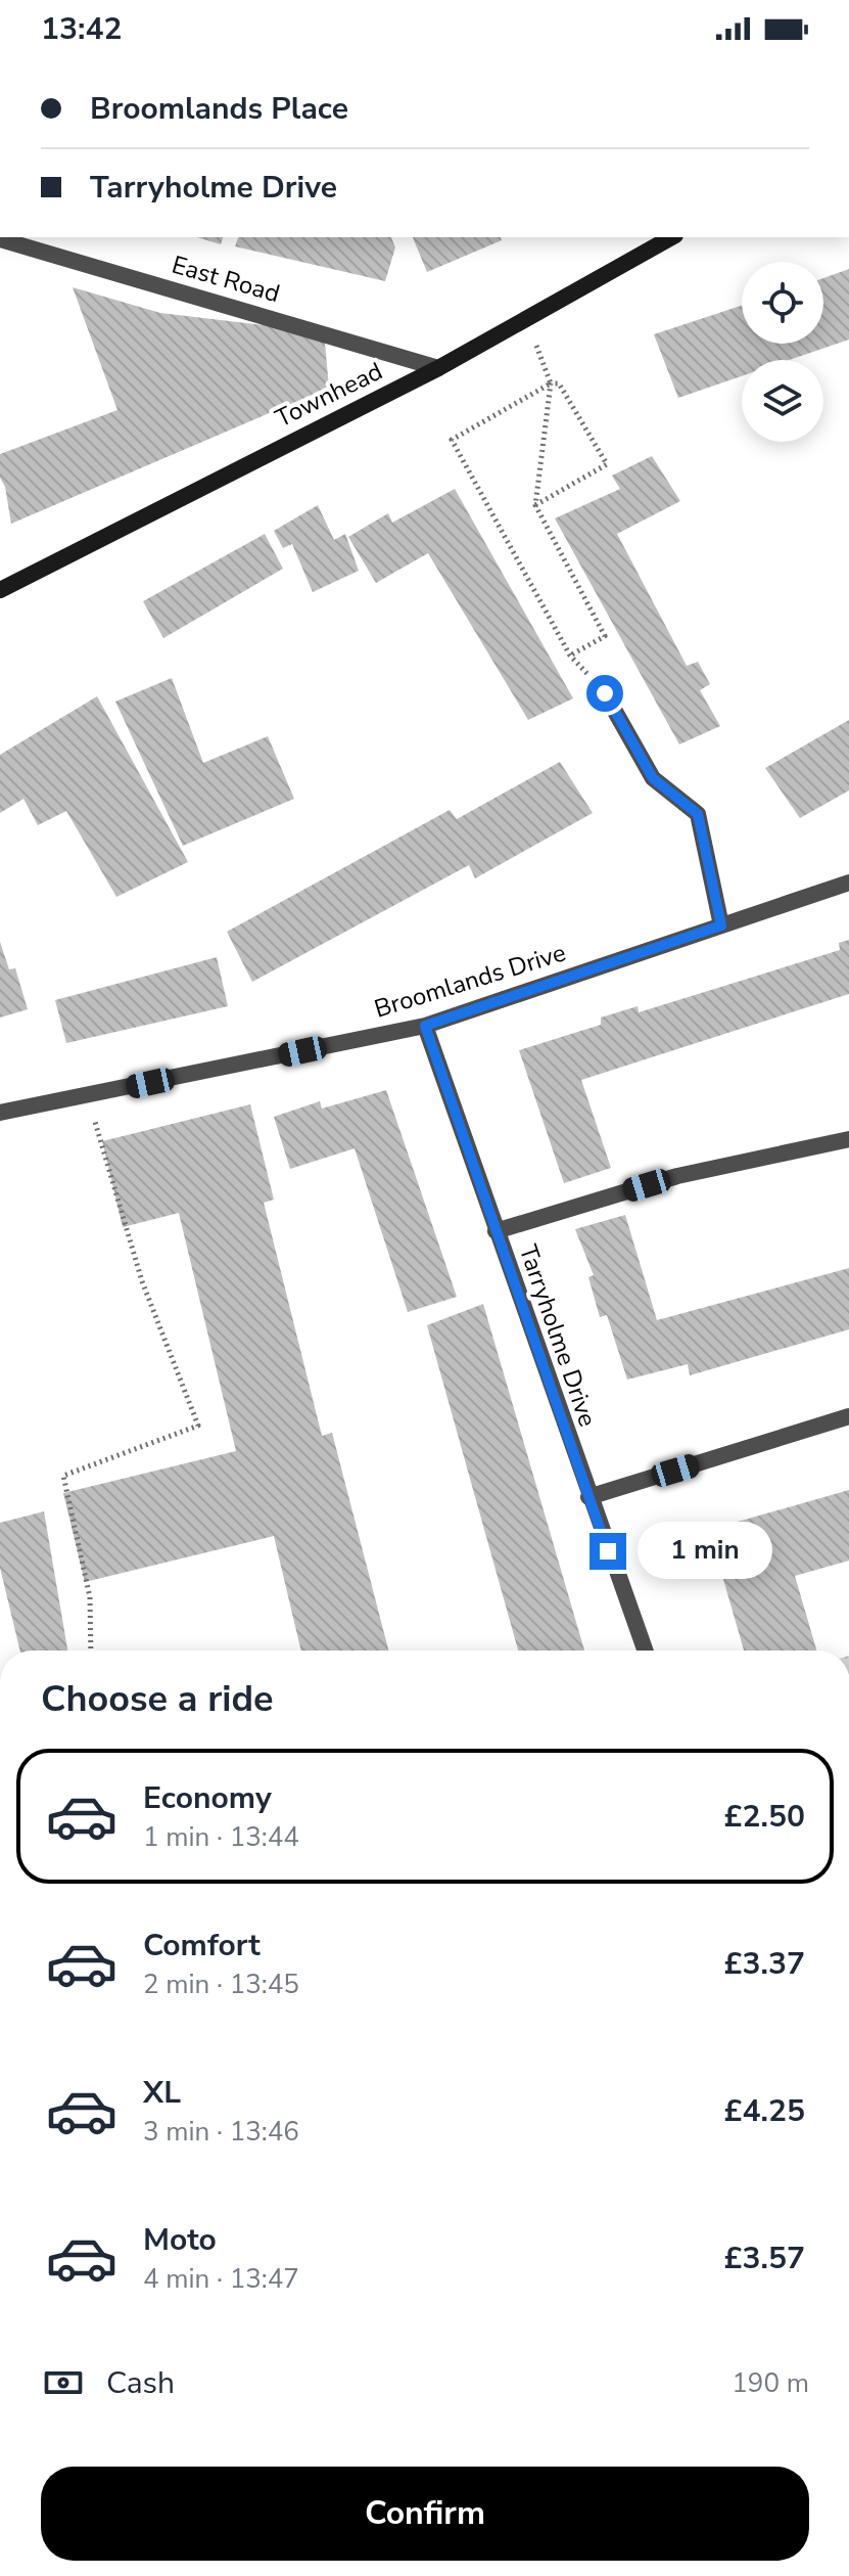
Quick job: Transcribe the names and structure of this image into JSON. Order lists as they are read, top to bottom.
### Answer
{
  "streets": {
    "main road": ["Townhead"],
    "street": ["East Road", "Broomlands Drive", "Tarryholme Drive"]
  },
  "crossings": [
    ["East Road", "Townhead"],
    ["Broomlands Drive", "Tarryholme Drive"]
  ],
  "page": {
    "status": "13:42",
    "banner": ["Broomlands Place", "Tarryholme Drive"],
    "bubble": "1 min",
    "heading": "Choose a ride",
    "list": [
      {
        "name": "Economy",
        "note": "1 min · 13:44",
        "value": "£2.50"
      },
      {
        "name": "Comfort",
        "note": "2 min · 13:45",
        "value": "£3.37"
      },
      {
        "name": "XL",
        "note": "3 min · 13:46",
        "value": "£4.25"
      },
      {
        "name": "Moto",
        "note": "4 min · 13:47",
        "value": "£3.57"
      }
    ],
    "pay": ["Cash", "190 m"],
    "buttons": "Confirm"
  }
}
